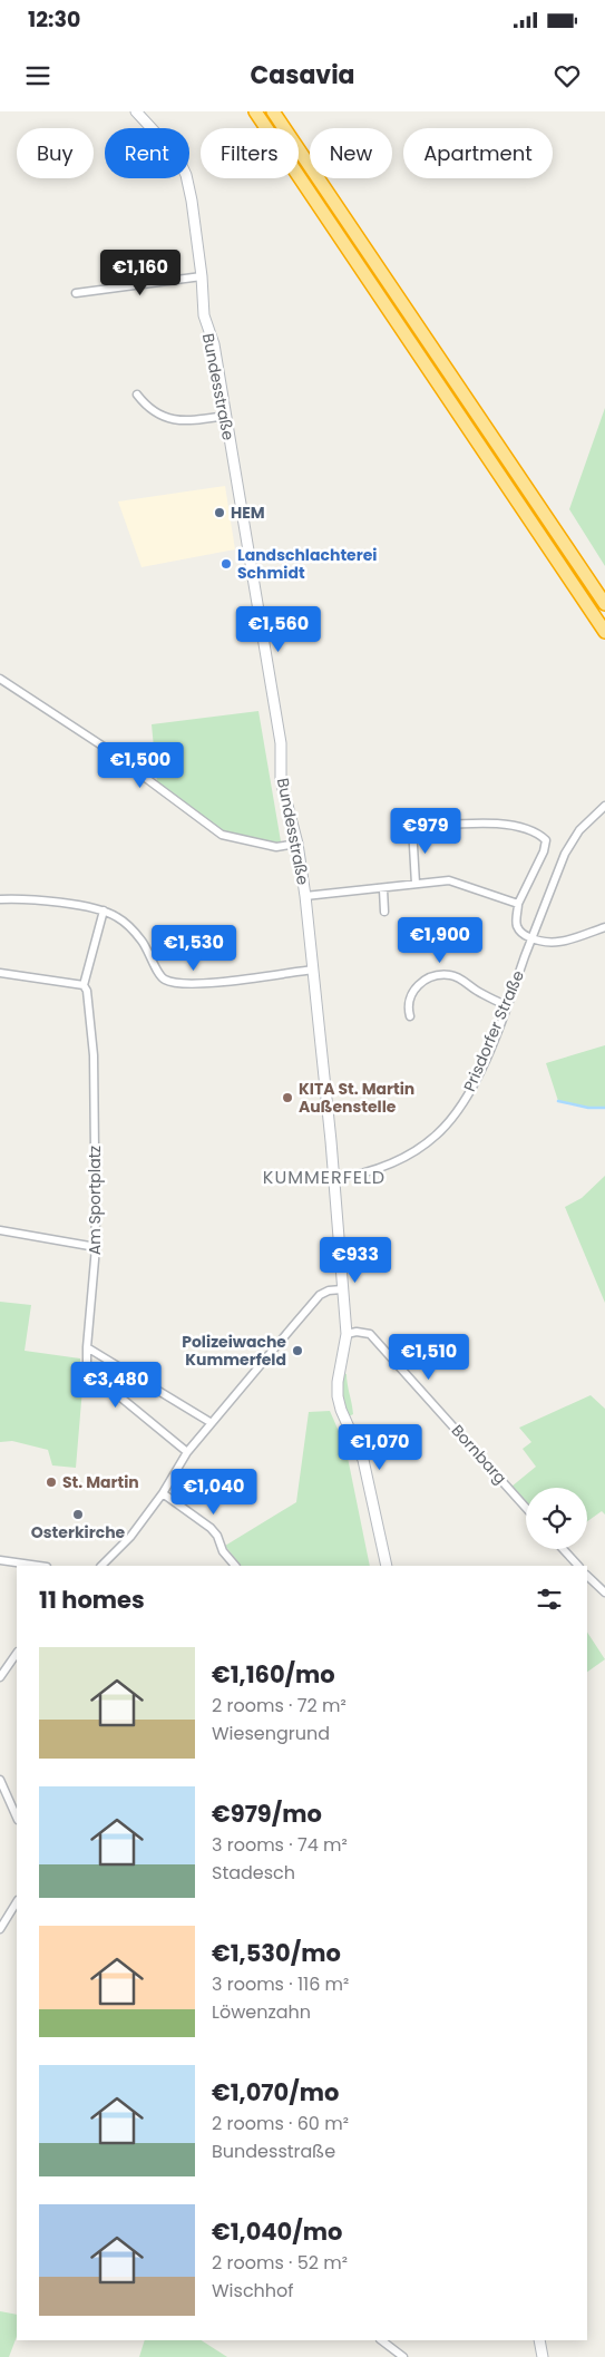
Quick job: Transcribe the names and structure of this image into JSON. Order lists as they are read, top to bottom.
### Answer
{
  "streets": {
    "street": [
      "Bundesstraße",
      "Prisdorfer Straße",
      "Am Sportplatz",
      "Bornbarg"
    ]
  },
  "crossings": [
    ["Bundesstraße", "Prisdorfer Straße"],
    ["Bundesstraße", "Bornbarg"]
  ],
  "districts": ["KUMMERFELD"],
  "places": [
    "HEM",
    "Landschlachterei Schmidt",
    "KITA St. Martin Außenstelle",
    "Polizeiwache Kummerfeld",
    "St. Martin",
    "Osterkirche"
  ],
  "page": {
    "status": "12:30",
    "header": "Casavia",
    "chip": [
      "Buy",
      "Rent",
      "Filters",
      "New",
      "Apartment"
    ],
    "price": [
      "€1,160",
      "€1,560",
      "€1,500",
      "€979",
      "€1,900",
      "€1,530",
      "€933",
      "€1,510",
      "€3,480",
      "€1,070",
      "€1,040"
    ],
    "heading": "11 homes",
    "list": [
      {
        "name": "€1,160/mo",
        "note": "2 rooms · 72 m² · Wiesengrund"
      },
      {
        "name": "€979/mo",
        "note": "3 rooms · 74 m² · Stadesch"
      },
      {
        "name": "€1,530/mo",
        "note": "3 rooms · 116 m² · Löwenzahn"
      },
      {
        "name": "€1,070/mo",
        "note": "2 rooms · 60 m² · Bundesstraße"
      },
      {
        "name": "€1,040/mo",
        "note": "2 rooms · 52 m² · Wischhof"
      }
    ]
  }
}
